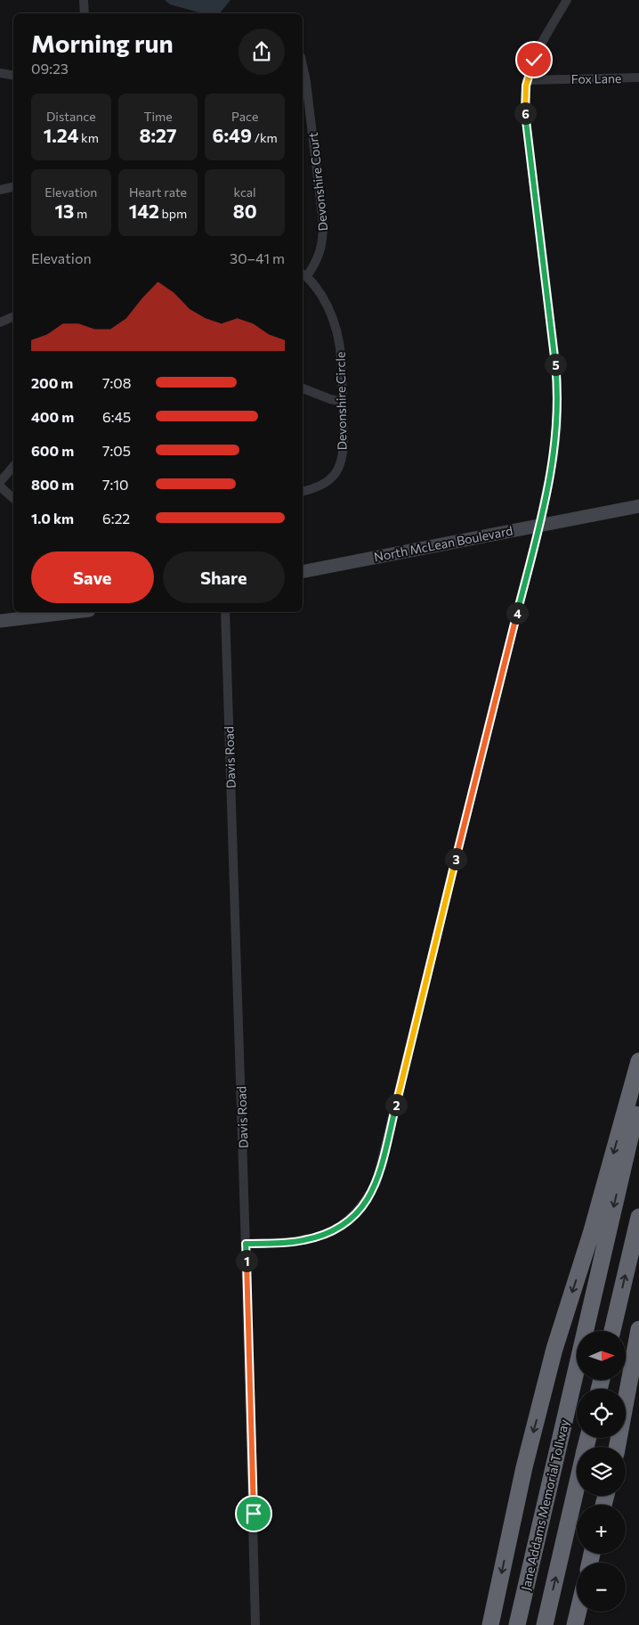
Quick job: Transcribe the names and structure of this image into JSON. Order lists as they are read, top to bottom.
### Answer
{
  "streets": {
    "highway": ["Jane Addams Memorial Tollway"],
    "main road": ["North McLean Boulevard"],
    "street": [
      "Fox Lane",
      "Devonshire Court",
      "Devonshire Circle",
      "Davis Road"
    ]
  },
  "crossings": [
    ["Devonshire Court", "Devonshire Circle"]
  ],
  "north": "right",
  "page": {
    "heading": ["Morning run", "09:23"],
    "stats": [
      ["Distance", "1.24 km"],
      ["Time", "8:27"],
      ["Pace", "6:49 /km"],
      ["Elevation", "13 m"],
      ["Heart rate", "142 bpm"],
      ["kcal", "80"]
    ],
    "pins": [
      "6",
      "5",
      "4",
      "3",
      "2",
      "1"
    ],
    "chart": ["Elevation", "30–41 m"],
    "list": [
      {
        "name": "200 m",
        "note": "7:08"
      },
      {
        "name": "400 m",
        "note": "6:45"
      },
      {
        "name": "600 m",
        "note": "7:05"
      },
      {
        "name": "800 m",
        "note": "7:10"
      },
      {
        "name": "1.0 km",
        "note": "6:22"
      }
    ],
    "buttons": ["Save", "Share"],
    "map_buttons": ["+", "−"]
  }
}
